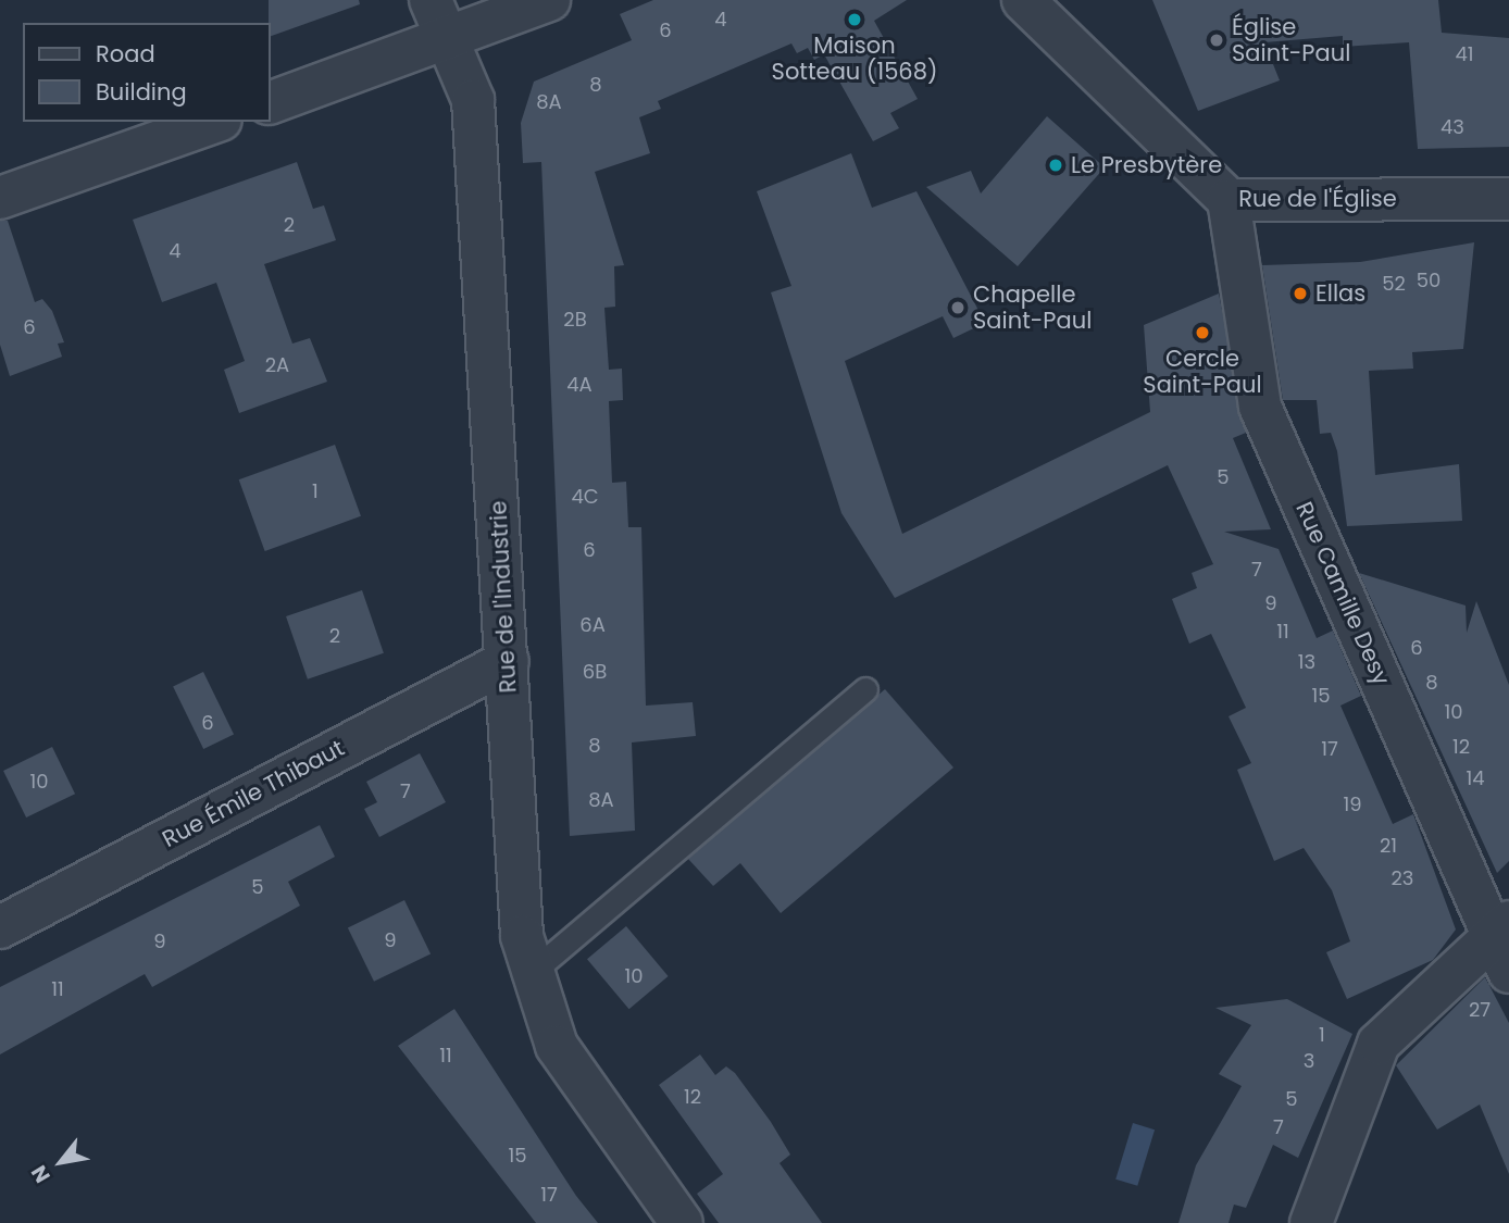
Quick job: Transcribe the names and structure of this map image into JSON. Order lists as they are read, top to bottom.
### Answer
{
  "streets": {
    "street": [
      "Rue de l'Église",
      "Rue Camille Desy",
      "Rue de l'Industrie",
      "Rue Émile Thibaut"
    ]
  },
  "crossings": [
    ["Rue de l'Église", "Rue Camille Desy"],
    ["Rue de l'Industrie", "Rue Émile Thibaut"]
  ],
  "places": [
    "Maison Sotteau (1568)",
    "Église Saint-Paul",
    "Le Presbytère",
    "Ellas",
    "Chapelle Saint-Paul",
    "Cercle Saint-Paul"
  ],
  "house_numbers": [
    "4",
    "6",
    "41",
    "8",
    "8A",
    "43",
    "2",
    "4",
    "50",
    "52",
    "2B",
    "6",
    "2A",
    "4A",
    "5",
    "1",
    "4C",
    "6",
    "7",
    "9",
    "6A",
    "11",
    "2",
    "6",
    "13",
    "6B",
    "8",
    "15",
    "10",
    "6",
    "8",
    "12",
    "17",
    "14",
    "10",
    "7",
    "8A",
    "19",
    "21",
    "23",
    "5",
    "9",
    "9",
    "10",
    "11",
    "27",
    "1",
    "11",
    "3",
    "12",
    "5",
    "7",
    "15",
    "17"
  ],
  "legend": ["Road", "Building"],
  "north": "bottom left"
}
